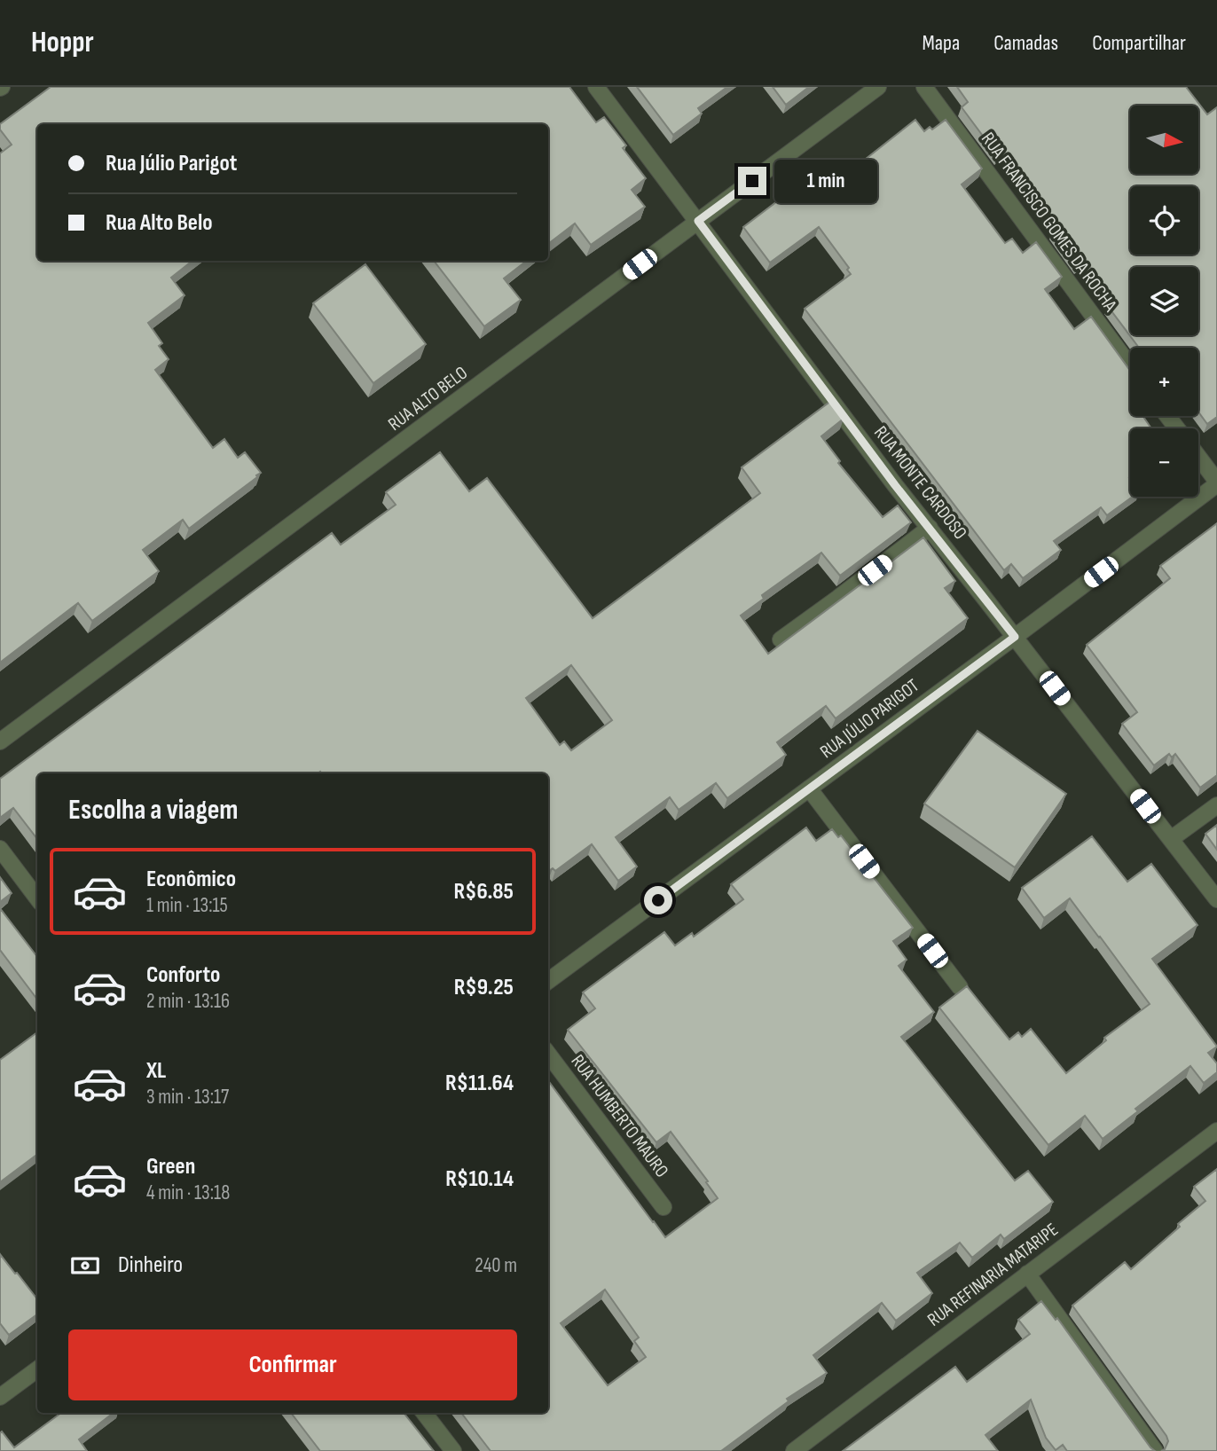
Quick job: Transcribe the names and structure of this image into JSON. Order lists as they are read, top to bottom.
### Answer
{
  "streets": {
    "street": [
      "RUA FRANCISCO GOMES DA ROCHA",
      "RUA ALTO BELO",
      "RUA MONTE CARDOSO",
      "RUA JÚLIO PARIGOT",
      "RUA HUMBERTO MAURO",
      "RUA REFINARIA MATARIPE"
    ]
  },
  "crossings": [
    ["RUA ALTO BELO", "RUA MONTE CARDOSO"],
    ["RUA MONTE CARDOSO", "RUA JÚLIO PARIGOT"]
  ],
  "north": "right",
  "page": {
    "header": "Hoppr",
    "nav": ["Mapa", "Camadas", "Compartilhar"],
    "map_buttons": ["+", "−"],
    "banner": ["Rua Júlio Parigot", "Rua Alto Belo"],
    "bubble": "1 min",
    "heading": "Escolha a viagem",
    "list": [
      {
        "name": "Econômico",
        "note": "1 min · 13:15",
        "value": "R$6.85"
      },
      {
        "name": "Conforto",
        "note": "2 min · 13:16",
        "value": "R$9.25"
      },
      {
        "name": "XL",
        "note": "3 min · 13:17",
        "value": "R$11.64"
      },
      {
        "name": "Green",
        "note": "4 min · 13:18",
        "value": "R$10.14"
      }
    ],
    "pay": ["Dinheiro", "240 m"],
    "buttons": "Confirmar"
  }
}
